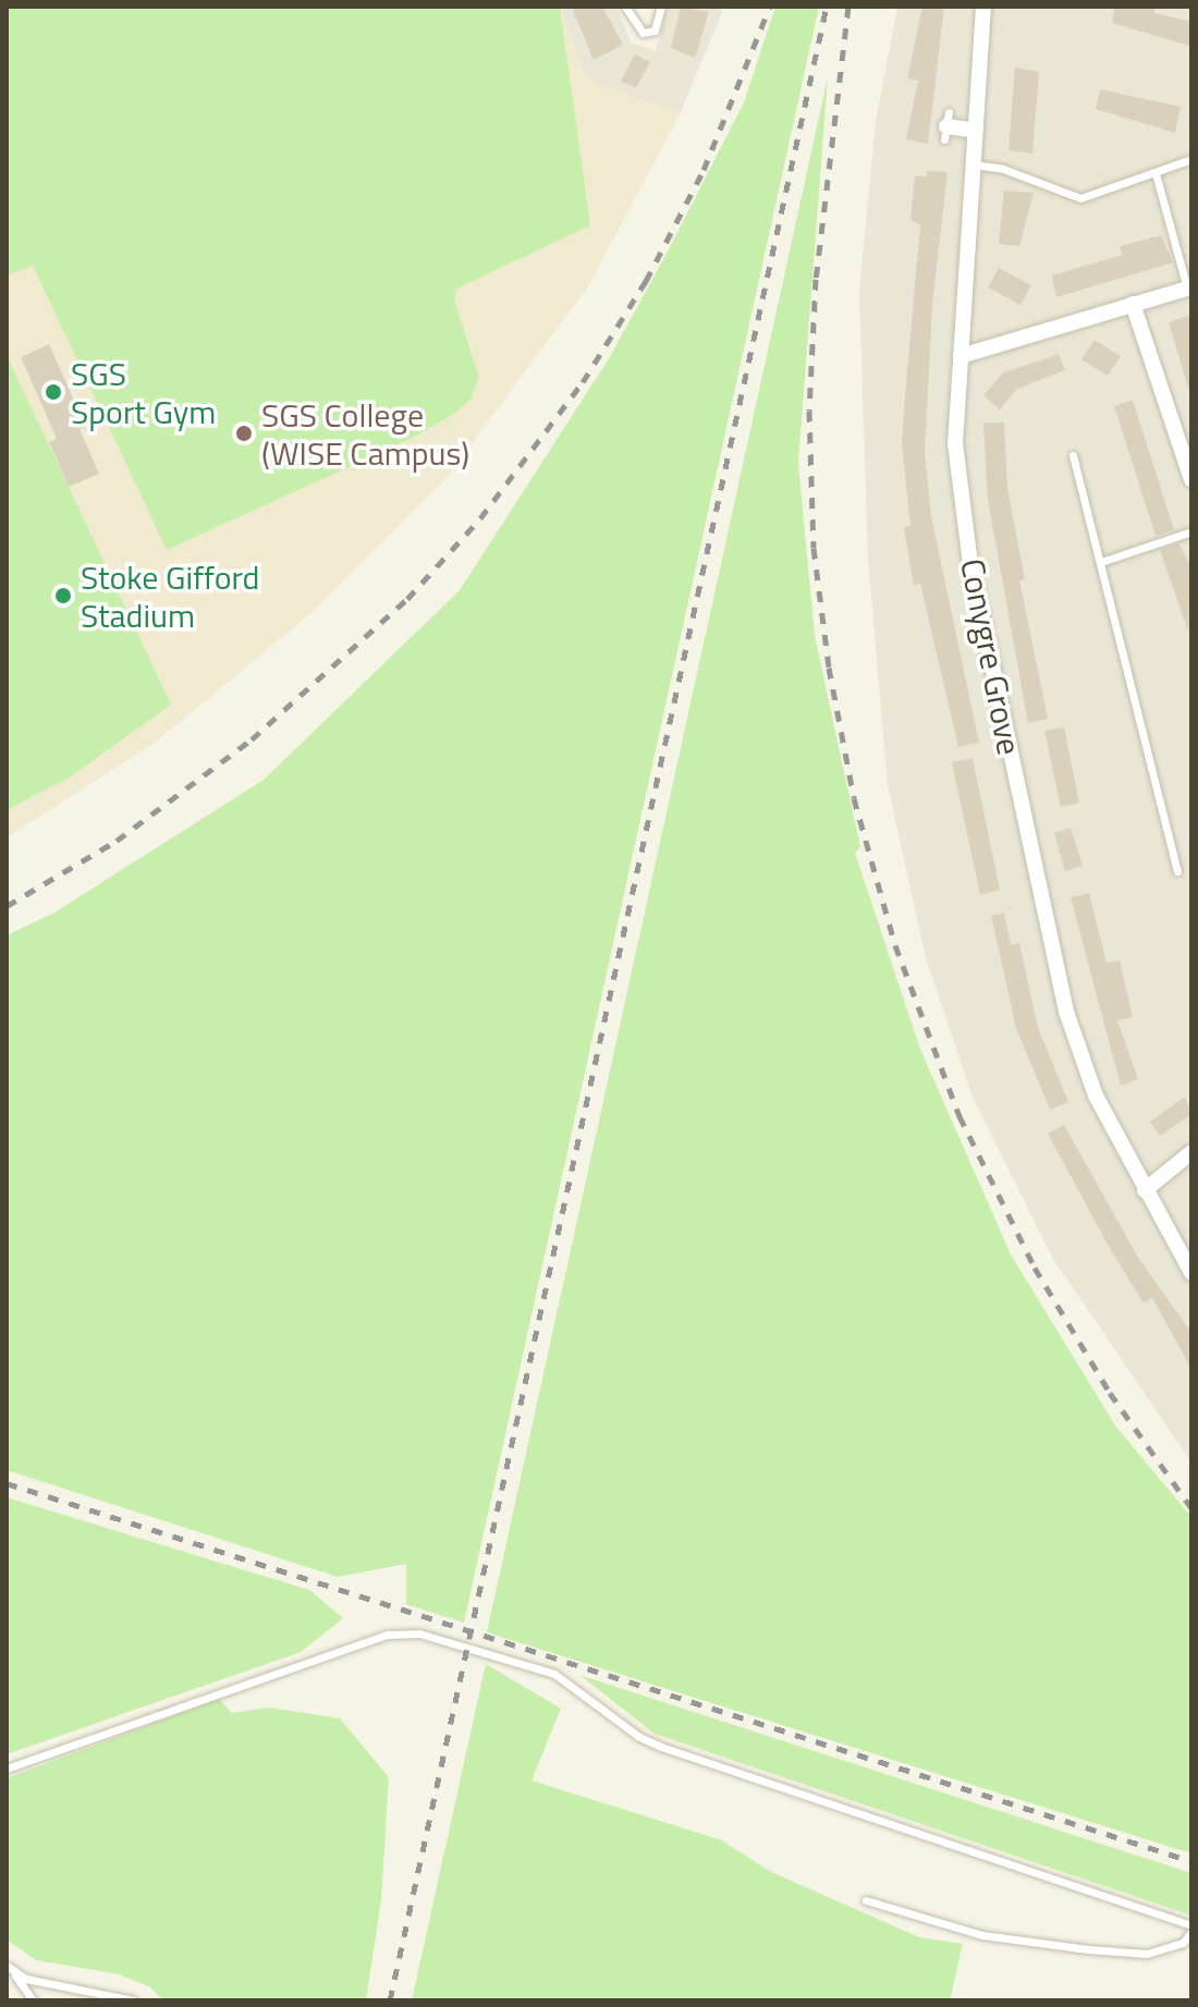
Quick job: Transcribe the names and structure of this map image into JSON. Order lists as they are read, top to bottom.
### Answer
{
  "streets": {
    "street": ["Conygre Grove"]
  },
  "places": ["SGS Sport Gym", "SGS College (WISE Campus)", "Stoke Gifford Stadium"]
}
